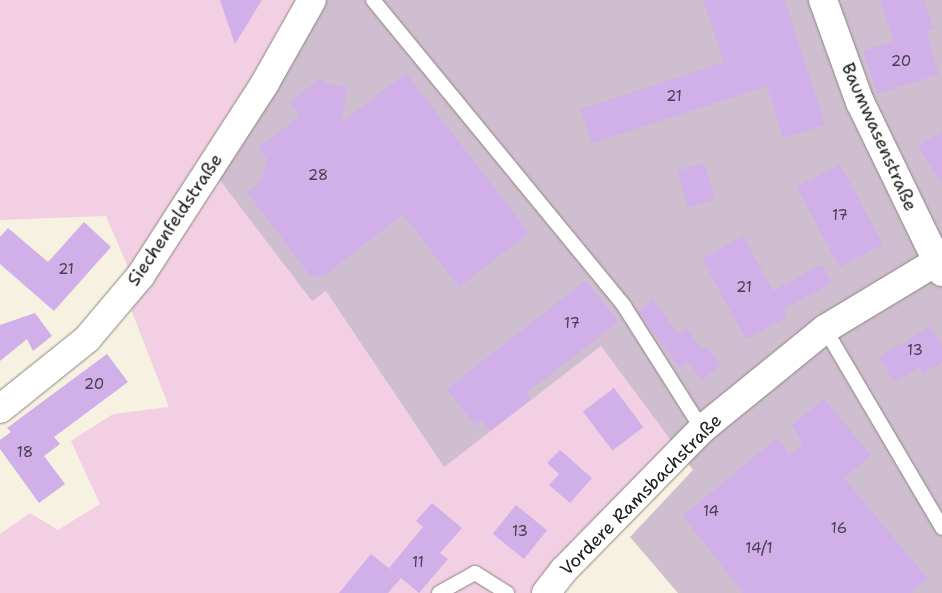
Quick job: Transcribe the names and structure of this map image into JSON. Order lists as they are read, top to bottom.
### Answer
{
  "streets": {
    "street": ["Baumwasenstraße", "Siechenfeldstraße", "Vordere Ramsbachstraße"]
  },
  "crossings": [
    ["Baumwasenstraße", "Vordere Ramsbachstraße"]
  ],
  "house_numbers": [
    "20",
    "21",
    "28",
    "17",
    "21",
    "21",
    "17",
    "13",
    "20",
    "18",
    "14",
    "16",
    "13",
    "14/1",
    "11"
  ]
}
